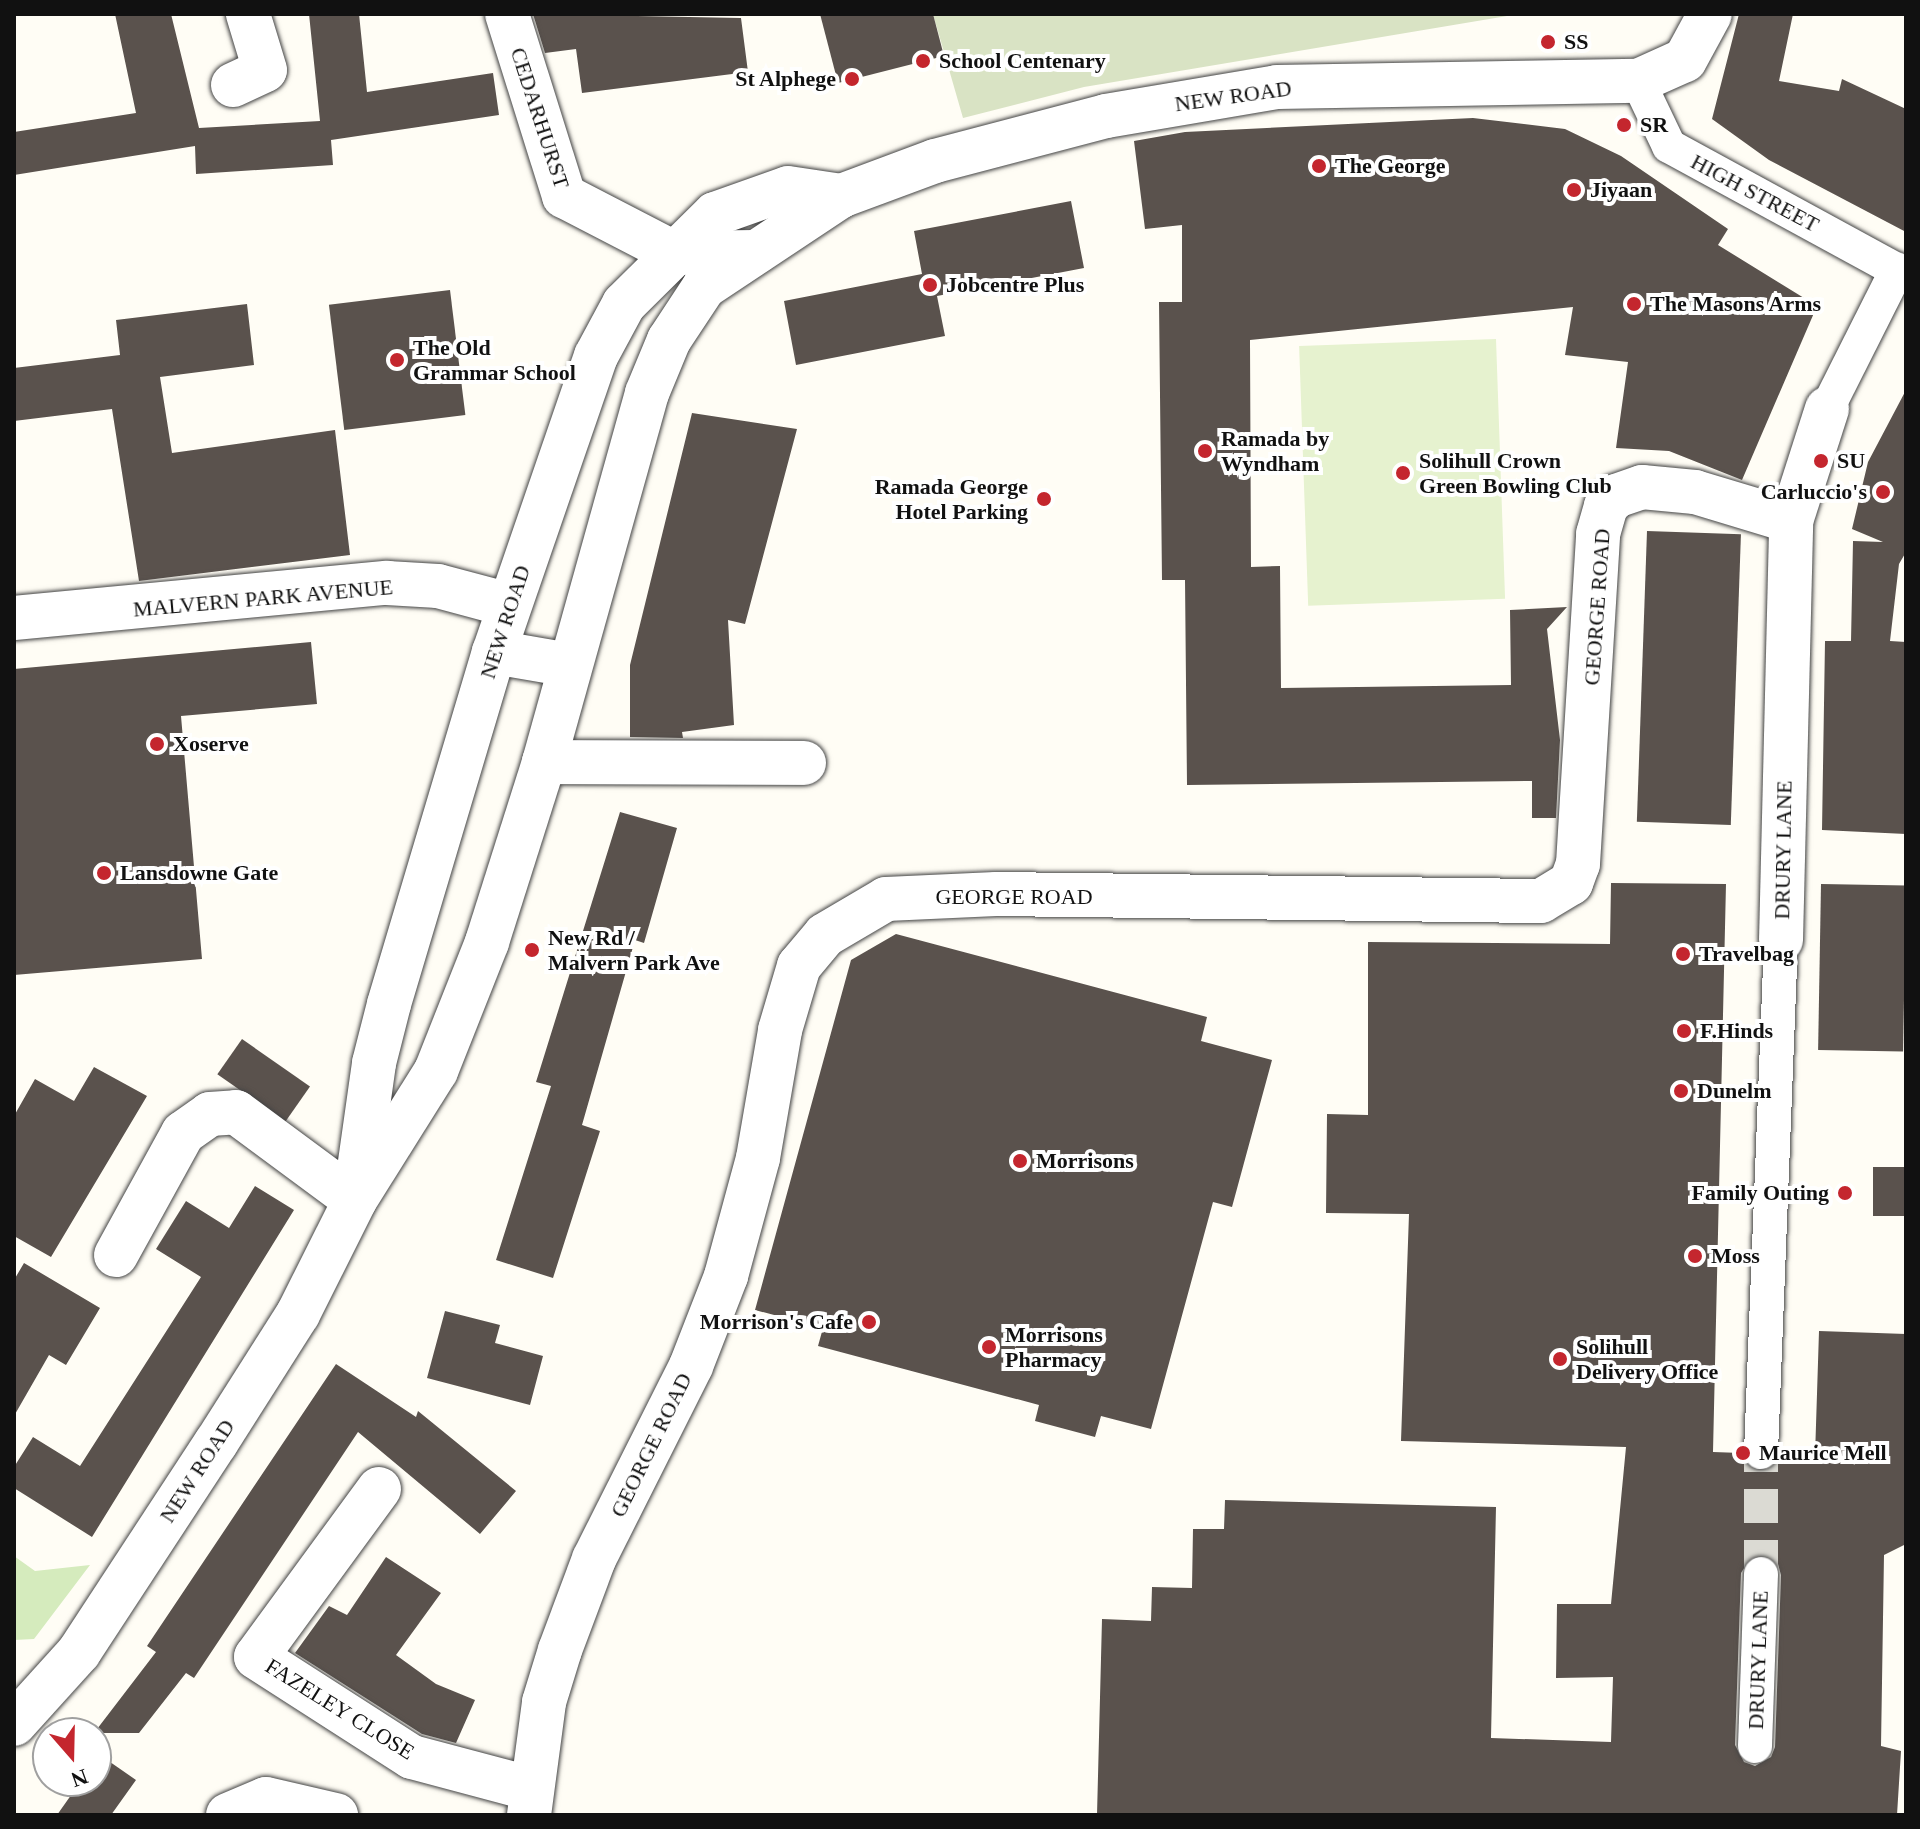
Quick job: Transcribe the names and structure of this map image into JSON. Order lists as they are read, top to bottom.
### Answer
{
  "streets": {
    "street": [
      "NEW ROAD",
      "CEDARHURST",
      "HIGH STREET",
      "MALVERN PARK AVENUE",
      "GEORGE ROAD",
      "DRURY LANE",
      "FAZELEY CLOSE"
    ]
  },
  "crossings": [
    ["NEW ROAD", "CEDARHURST"],
    ["NEW ROAD", "HIGH STREET"],
    ["NEW ROAD", "MALVERN PARK AVENUE"],
    ["HIGH STREET", "DRURY LANE"],
    ["GEORGE ROAD", "DRURY LANE"],
    ["GEORGE ROAD", "FAZELEY CLOSE"]
  ],
  "places": [
    "SS",
    "School Centenary",
    "St Alphege",
    "SR",
    "The George",
    "Jiyaan",
    "Jobcentre Plus",
    "The Masons Arms",
    "The Old Grammar School",
    "Ramada by Wyndham",
    "SU",
    "Solihull Crown Green Bowling Club",
    "Carluccio's",
    "Ramada George Hotel Parking",
    "Xoserve",
    "Lansdowne Gate",
    "New Rd / Malvern Park Ave",
    "Travelbag",
    "F.Hinds",
    "Dunelm",
    "Morrisons",
    "Family Outing",
    "Moss",
    "Morrison's Cafe",
    "Morrisons Pharmacy",
    "Solihull Delivery Office",
    "Maurice Mell"
  ],
  "north": "bottom"
}
